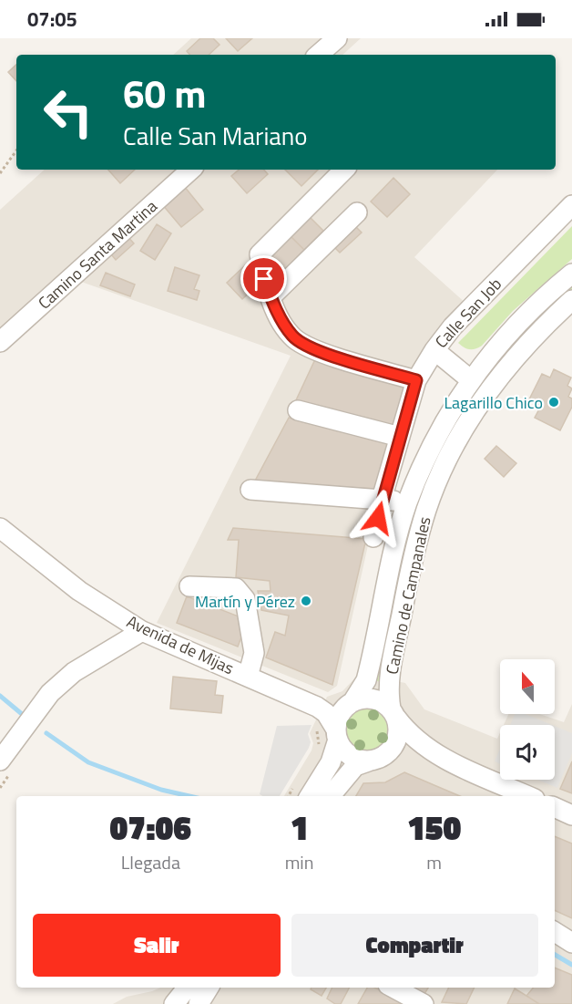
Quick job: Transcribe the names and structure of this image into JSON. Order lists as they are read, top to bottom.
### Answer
{
  "streets": {
    "street": [
      "Camino Santa Martina",
      "Calle San Job",
      "Camino de Campanales",
      "Avenida de Mijas"
    ]
  },
  "crossings": [
    ["Camino de Campanales", "Avenida de Mijas"]
  ],
  "places": ["Lagarillo Chico", "Martín y Pérez"],
  "north": "top",
  "page": {
    "status": "07:05",
    "turn": ["60 m", "Calle San Mariano"],
    "eta": [
      "07:06",
      "Llegada",
      "1",
      "min",
      "150",
      "m"
    ],
    "buttons": ["Salir", "Compartir"]
  }
}
